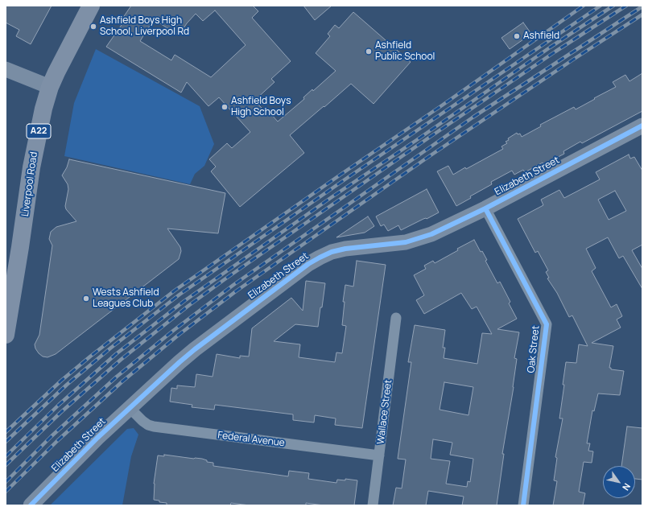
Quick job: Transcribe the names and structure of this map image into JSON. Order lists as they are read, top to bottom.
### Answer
{
  "streets": {
    "highway": ["A22", "Liverpool Road"],
    "main road": ["Elizabeth Street"],
    "street": ["Oak Street", "Wallace Street", "Federal Avenue"]
  },
  "crossings": [
    ["Elizabeth Street", "Oak Street"],
    ["Elizabeth Street", "Federal Avenue"],
    ["Wallace Street", "Federal Avenue"]
  ],
  "places": [
    "Ashfield Boys High School, Liverpool Rd",
    "Ashfield",
    "Ashfield Public School",
    "Ashfield Boys High School",
    "Wests Ashfield Leagues Club"
  ],
  "north": "bottom right"
}
